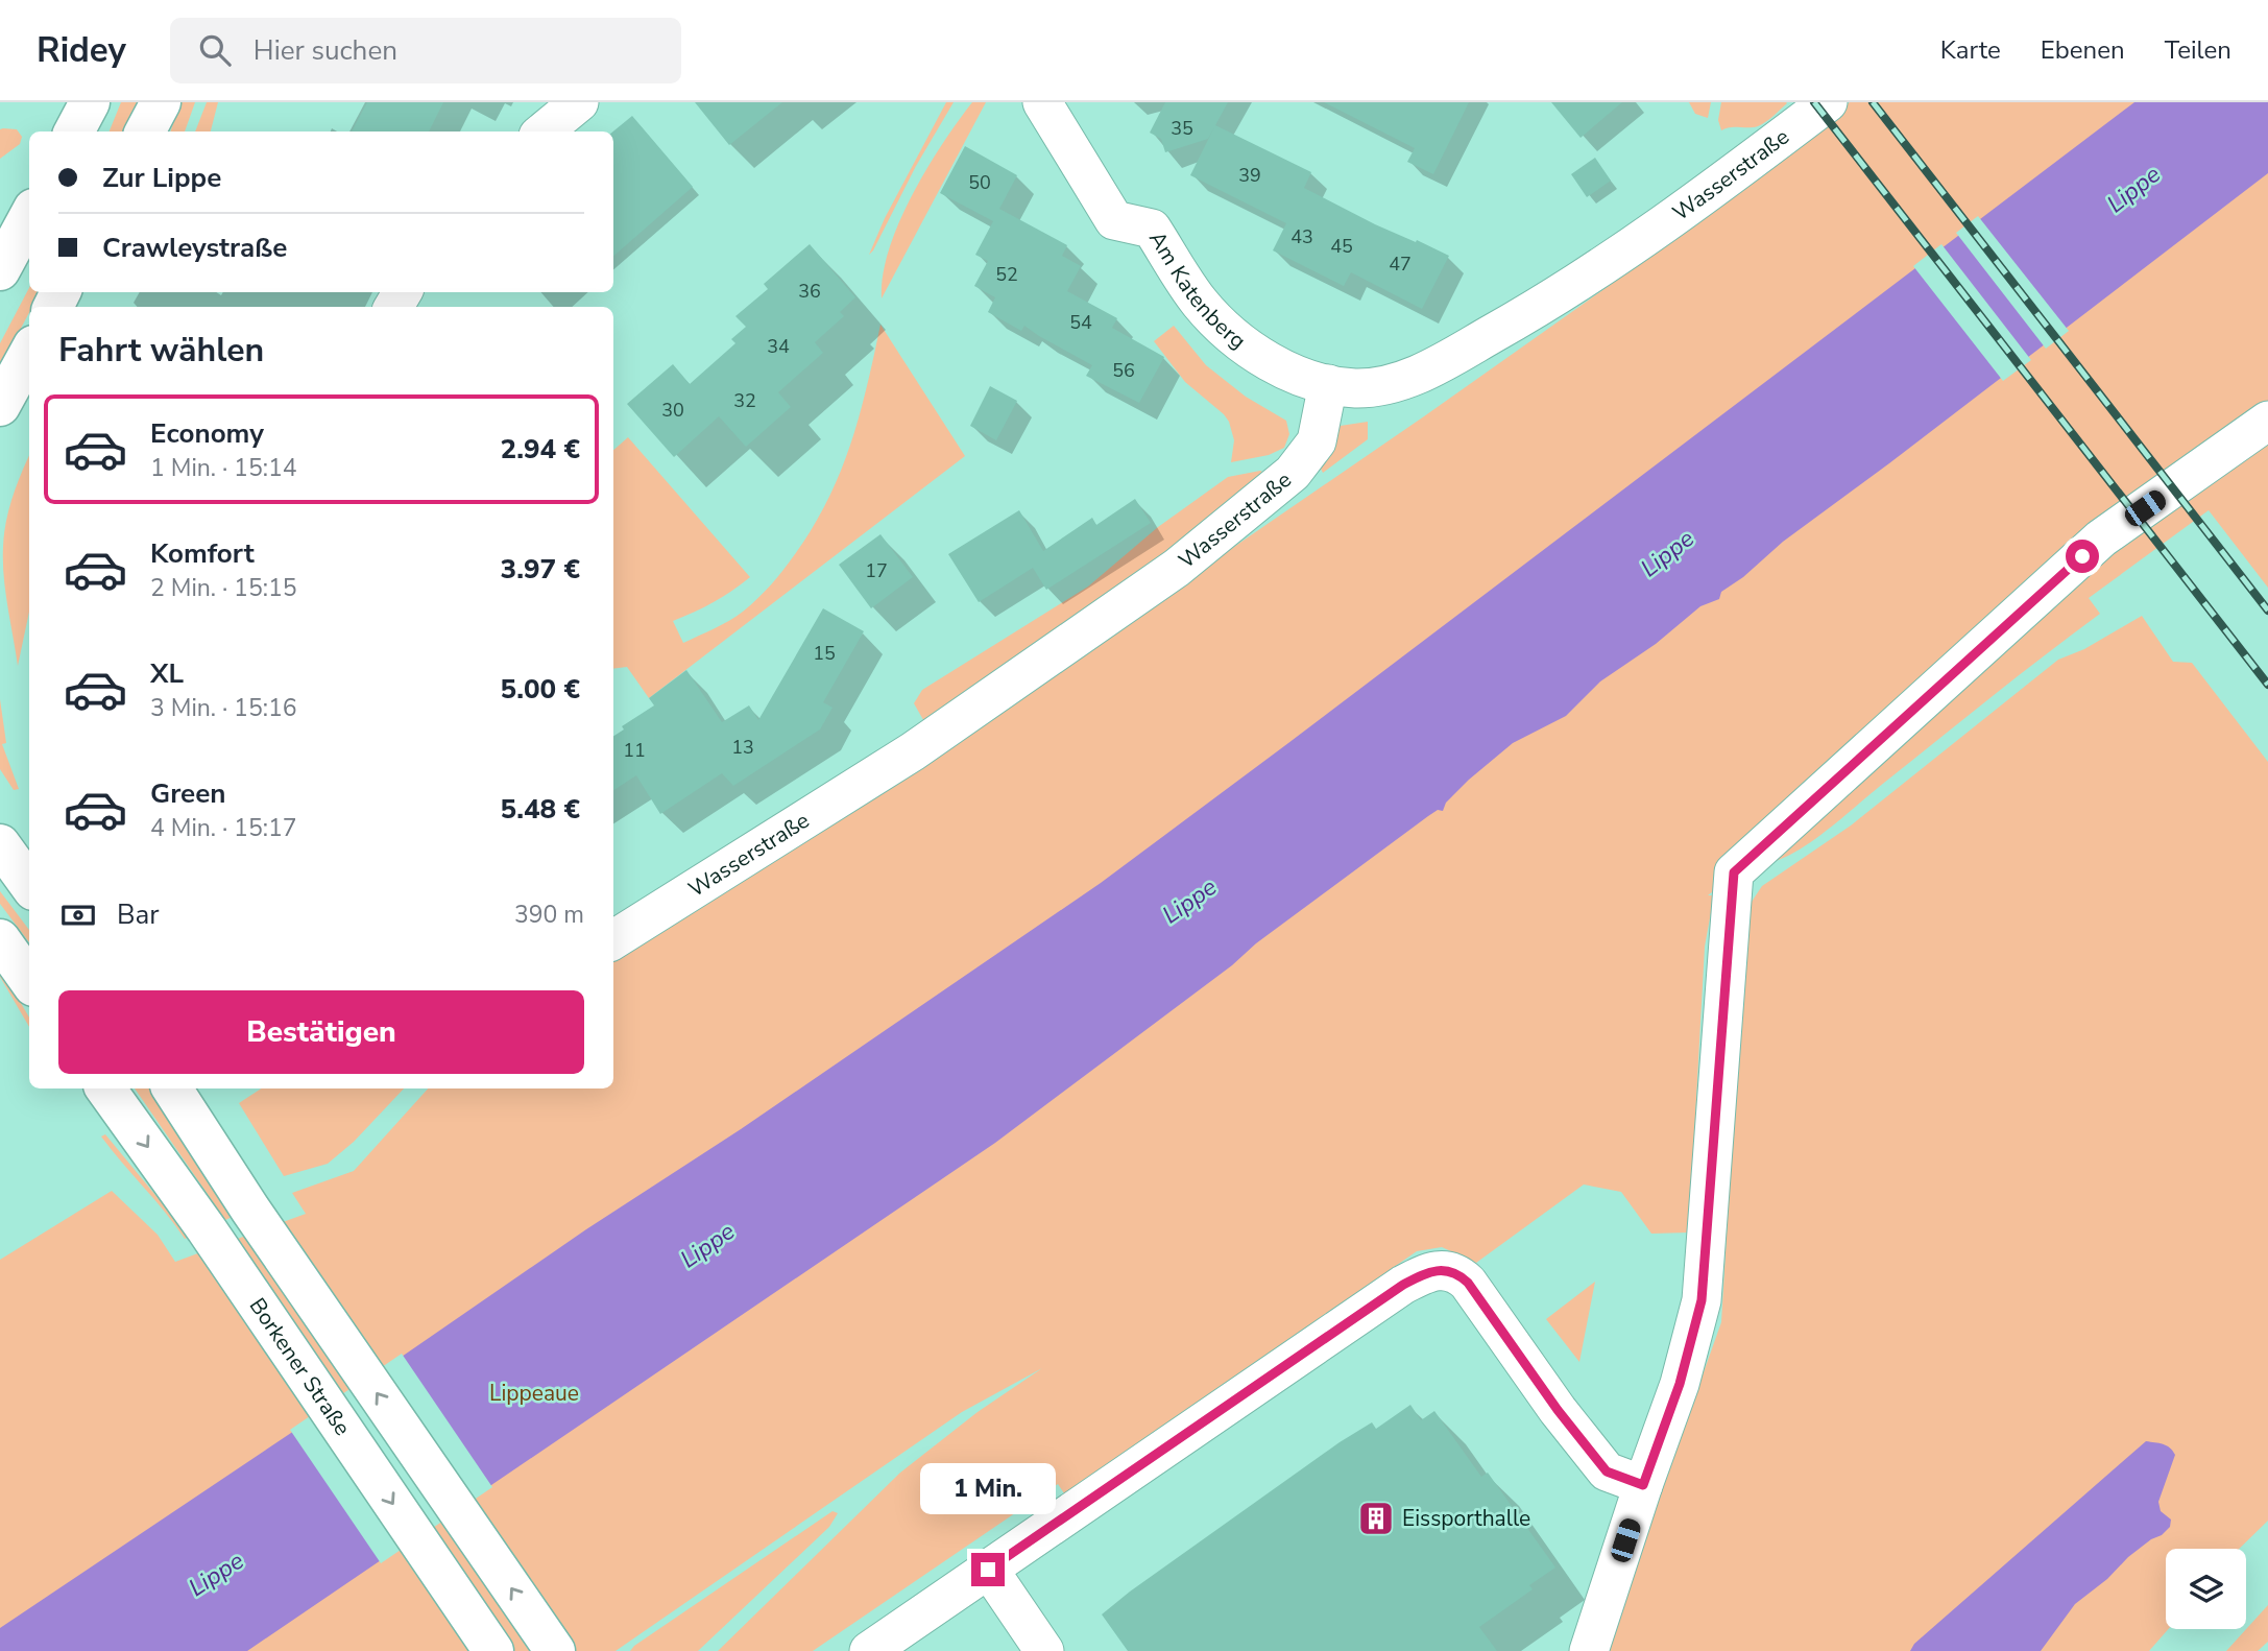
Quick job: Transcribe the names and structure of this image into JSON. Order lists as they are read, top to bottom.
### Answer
{
  "streets": {
    "main road": ["Borkener Straße"],
    "street": ["Wasserstraße", "Am Katenberg"]
  },
  "crossings": [
    ["Wasserstraße", "Am Katenberg"]
  ],
  "water": ["Lippe"],
  "parks": ["Lippeaue"],
  "places": {
    "building": ["Eissporthalle"]
  },
  "house_numbers": [
    "35",
    "39",
    "50",
    "43",
    "45",
    "47",
    "52",
    "36",
    "54",
    "34",
    "56",
    "32",
    "30",
    "17",
    "15",
    "13",
    "11"
  ],
  "page": {
    "header": "Ridey",
    "search": "Hier suchen",
    "nav": ["Karte", "Ebenen", "Teilen"],
    "banner": ["Zur Lippe", "Crawleystraße"],
    "heading": "Fahrt wählen",
    "list": [
      {
        "name": "Economy",
        "note": "1 Min. · 15:14",
        "value": "2.94 €"
      },
      {
        "name": "Komfort",
        "note": "2 Min. · 15:15",
        "value": "3.97 €"
      },
      {
        "name": "XL",
        "note": "3 Min. · 15:16",
        "value": "5.00 €"
      },
      {
        "name": "Green",
        "note": "4 Min. · 15:17",
        "value": "5.48 €"
      }
    ],
    "pay": ["Bar", "390 m"],
    "buttons": "Bestätigen",
    "bubble": "1 Min."
  }
}
